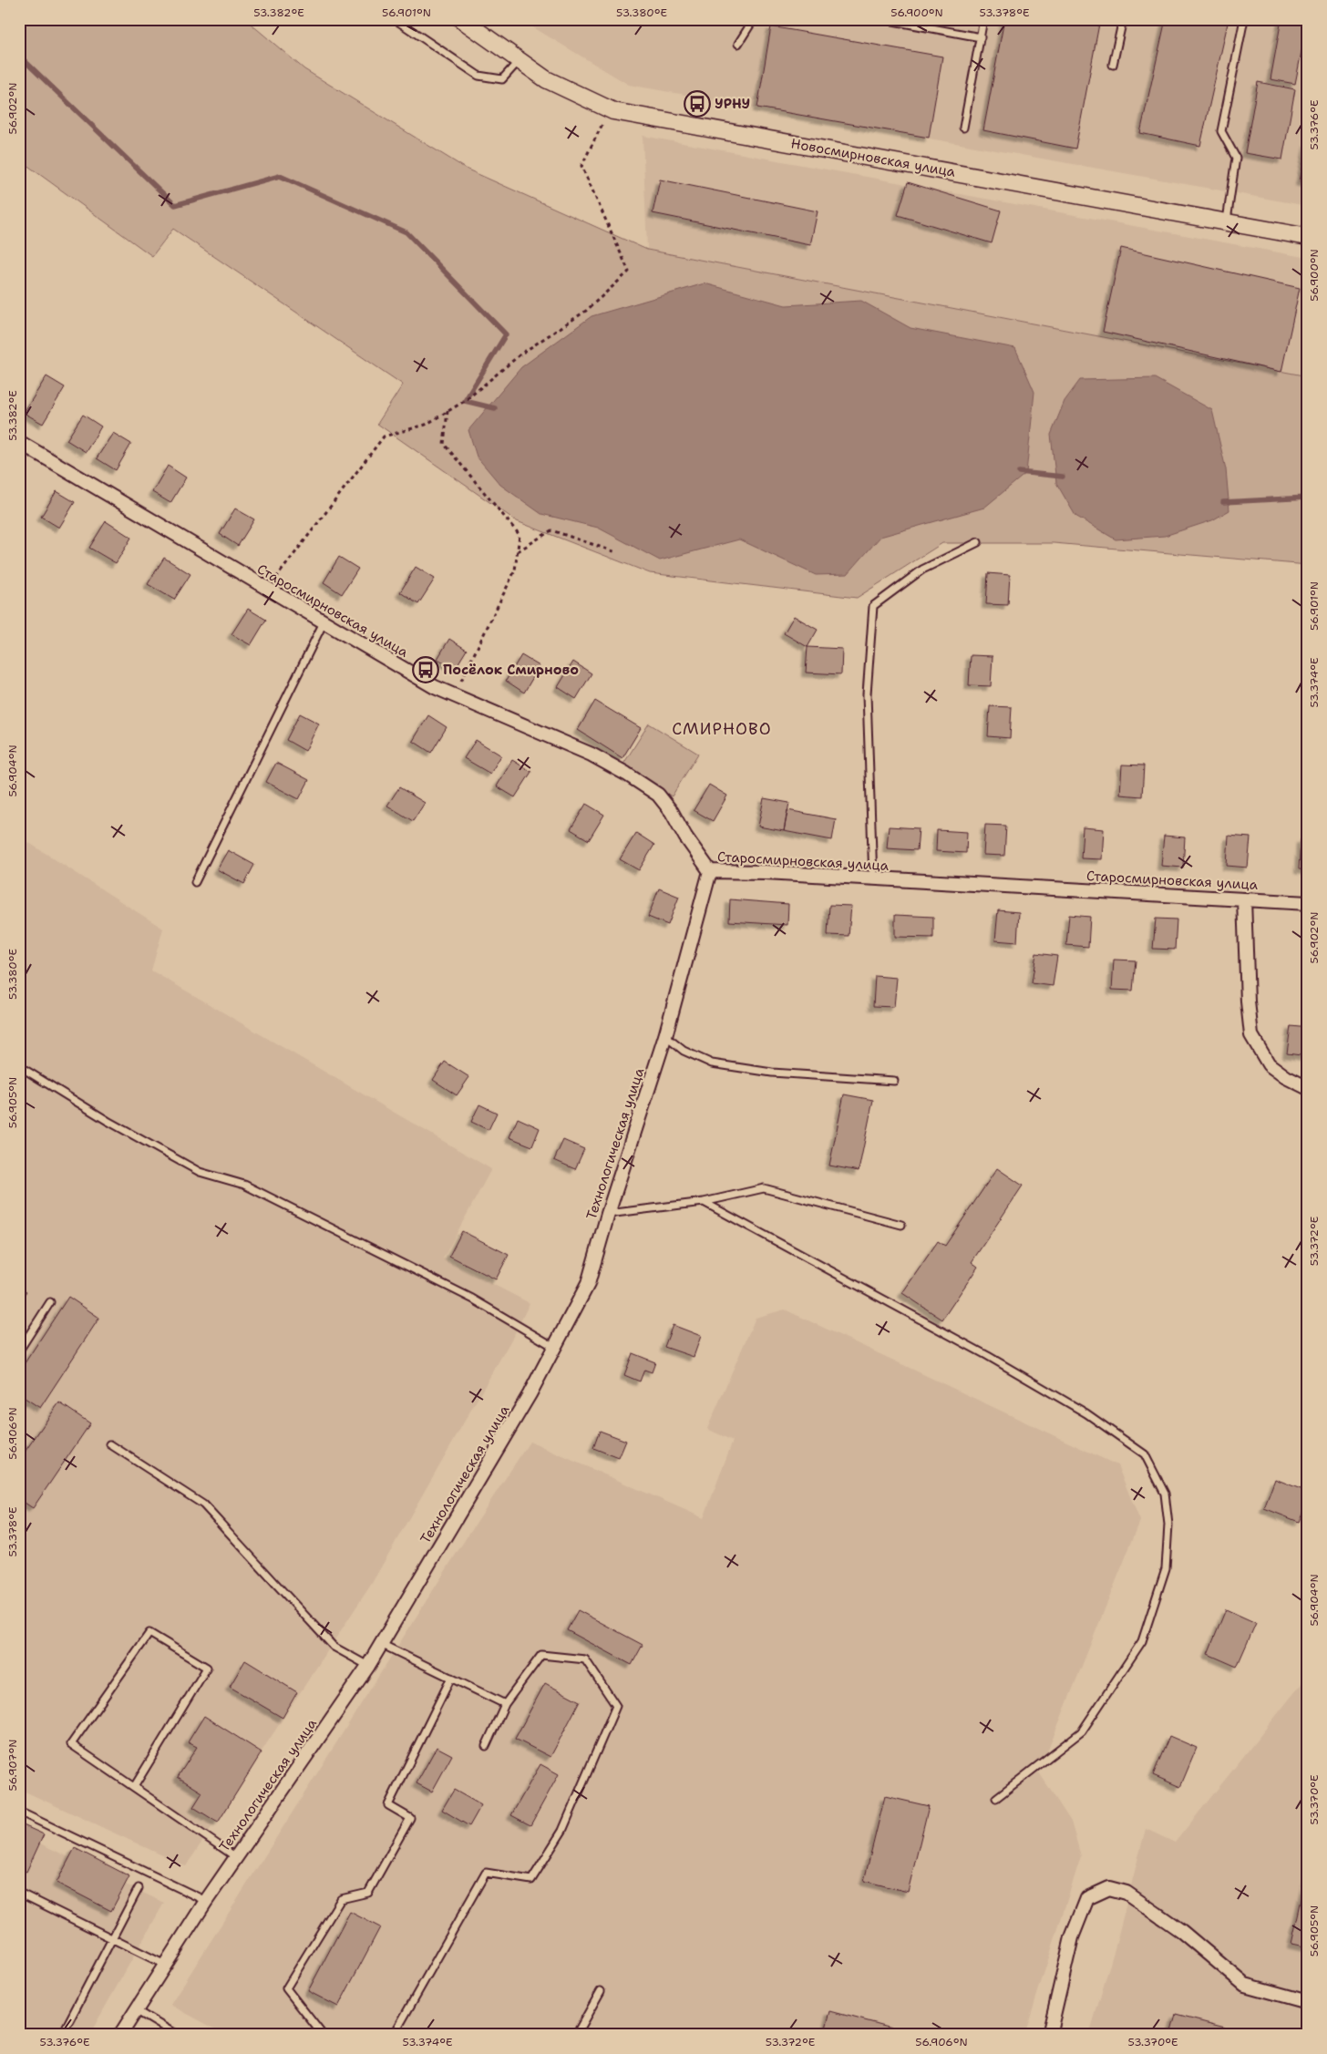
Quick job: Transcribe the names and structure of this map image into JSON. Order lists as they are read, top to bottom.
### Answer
{
  "streets": {
    "street": ["Новосмирновская улица", "Старосмирновская улица", "Технологическая улица"]
  },
  "crossings": [
    ["Старосмирновская улица", "Технологическая улица"]
  ],
  "districts": ["СМИРНОВО"],
  "places": {
    "bus stop": ["УРНУ", "Посёлок Смирново"]
  },
  "coordinates": [
    "53.382°E",
    "56.901°N",
    "53.380°E",
    "56.900°N",
    "53.378°E",
    "56.902°N",
    "53.376°E",
    "53.374°E",
    "56.904°N",
    "56.905°N",
    "53.372°E",
    "56.906°N",
    "56.907°N",
    "53.370°E"
  ]
}
